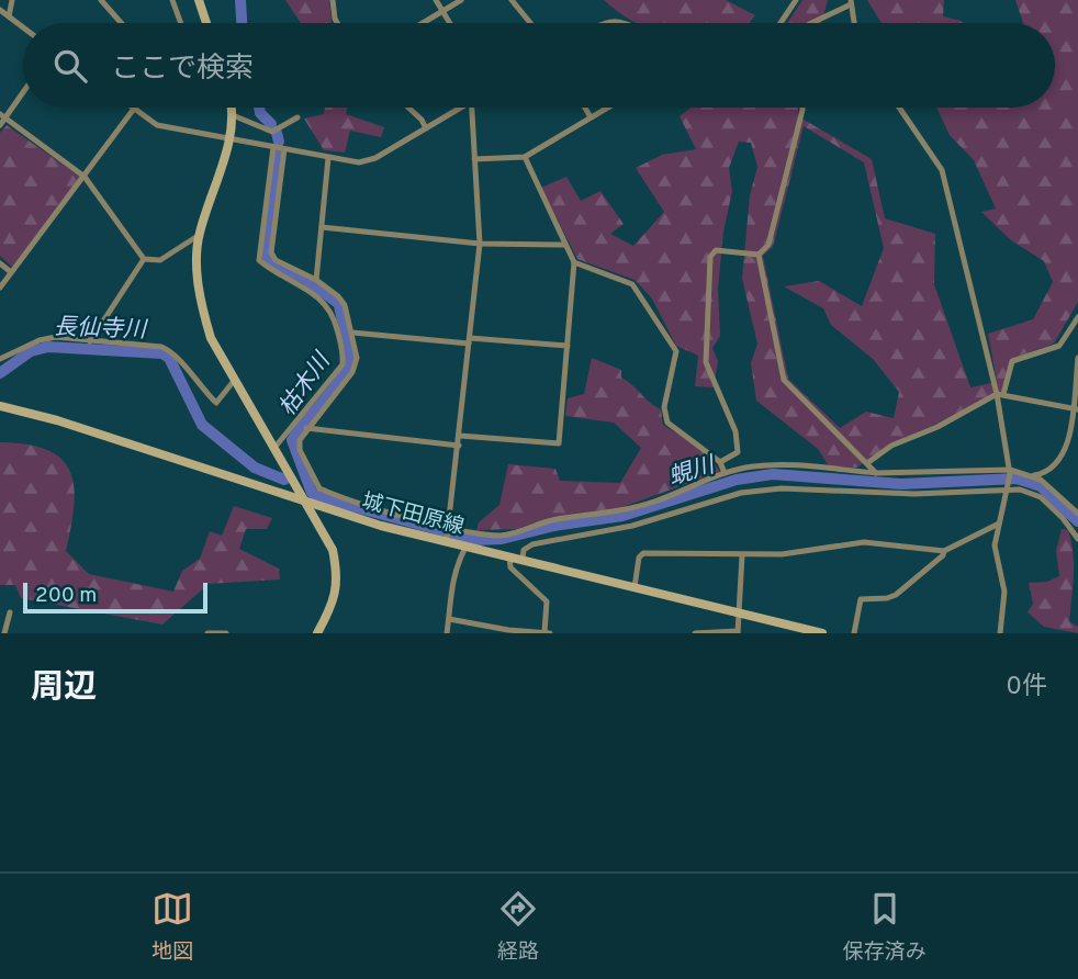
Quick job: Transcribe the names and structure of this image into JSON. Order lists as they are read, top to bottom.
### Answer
{
  "streets": {
    "main road": ["城下田原線"]
  },
  "water": ["長仙寺川", "枯木川", "蜆川"],
  "scale_bar": "200 m",
  "page": {
    "search": "ここで検索",
    "scale": "200 m",
    "heading": ["周辺", "0件"],
    "nav": ["地図", "経路", "保存済み"]
  }
}
